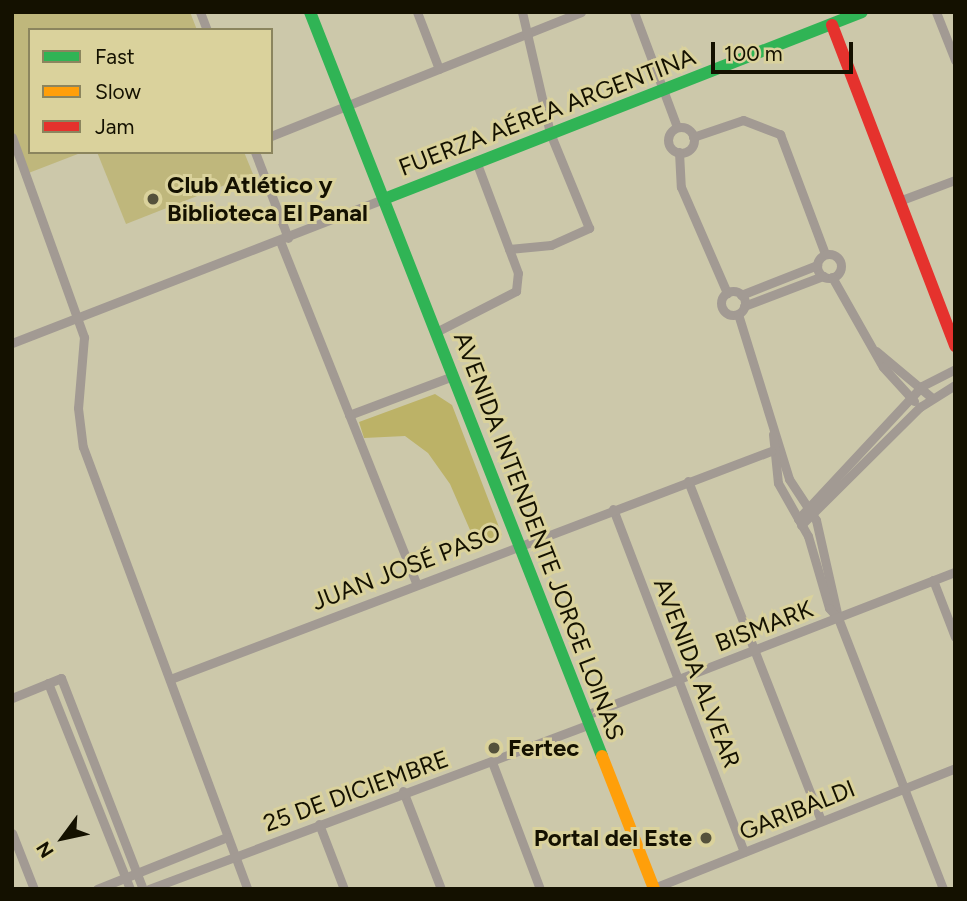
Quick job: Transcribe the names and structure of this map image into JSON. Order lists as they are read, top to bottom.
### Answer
{
  "streets": {
    "main road": ["FUERZA AÉREA ARGENTINA", "AVENIDA INTENDENTE JORGE LOINAS"],
    "street": [
      "JUAN JOSÉ PASO",
      "BISMARK",
      "AVENIDA ALVEAR",
      "25 DE DICIEMBRE",
      "GARIBALDI"
    ]
  },
  "crossings": [
    ["FUERZA AÉREA ARGENTINA", "AVENIDA INTENDENTE JORGE LOINAS"],
    ["AVENIDA INTENDENTE JORGE LOINAS", "JUAN JOSÉ PASO"],
    ["AVENIDA INTENDENTE JORGE LOINAS", "BISMARK"],
    ["AVENIDA INTENDENTE JORGE LOINAS", "25 DE DICIEMBRE"],
    ["AVENIDA INTENDENTE JORGE LOINAS", "GARIBALDI"],
    ["JUAN JOSÉ PASO", "AVENIDA ALVEAR"],
    ["BISMARK", "AVENIDA ALVEAR"],
    ["BISMARK", "25 DE DICIEMBRE"],
    ["AVENIDA ALVEAR", "GARIBALDI"]
  ],
  "places": ["Club Atlético y Biblioteca El Panal", "Fertec", "Portal del Este"],
  "legend": ["Fast", "Slow", "Jam"],
  "scale_bar": "100 m",
  "north": "bottom left"
}
